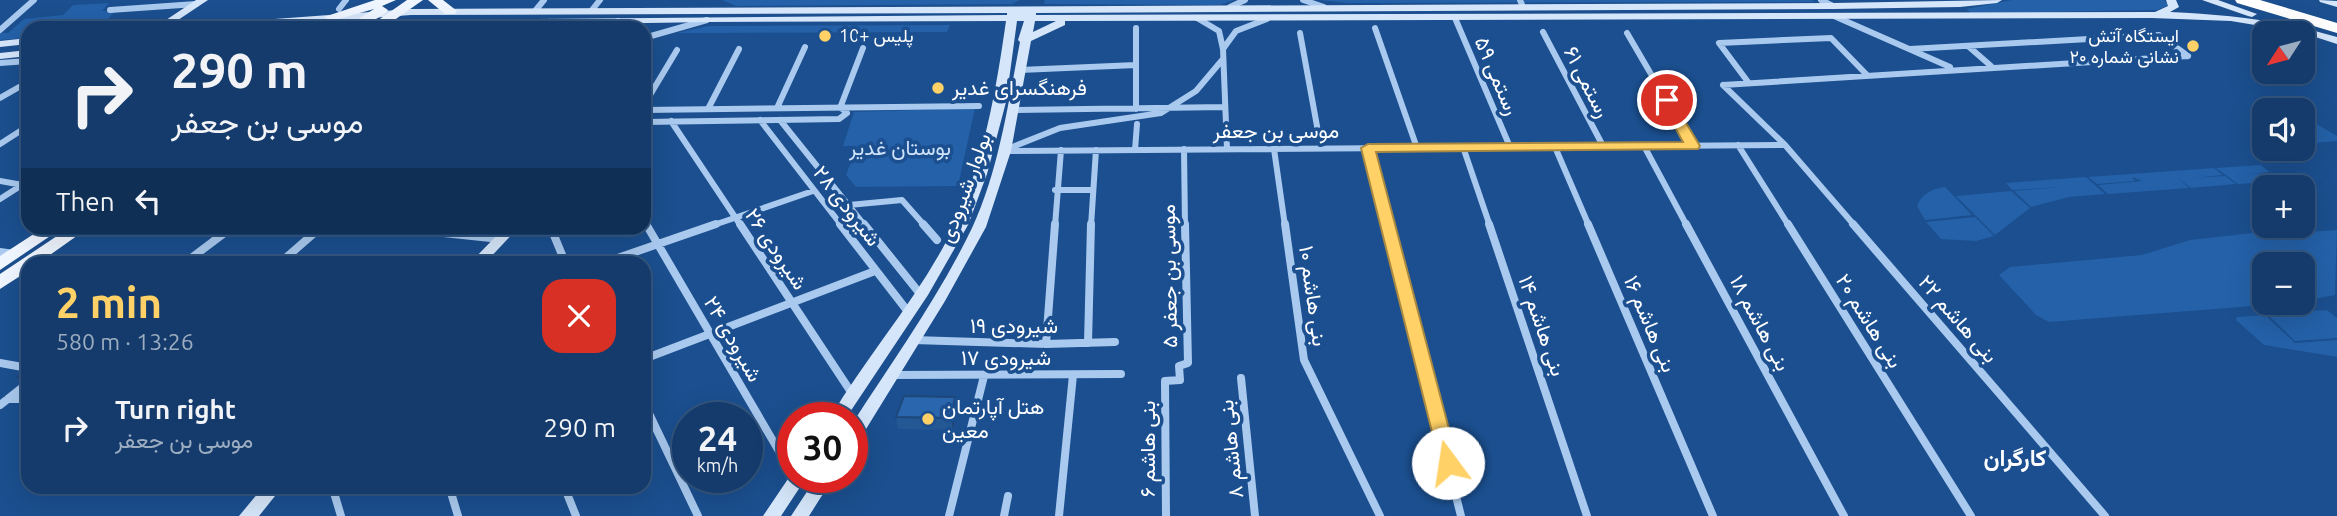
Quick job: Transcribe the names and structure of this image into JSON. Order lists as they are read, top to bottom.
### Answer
{
  "streets": {
    "main road": ["بولوار شیرودی"],
    "street": [
      "رستمی ۵۹",
      "رستمی ۶۱",
      "موسی بن جعفر",
      "شیرودی ۲۸",
      "شیرودی ۲۶",
      "موسی بن جعفر ۵",
      "بنی هاشم ۱۰",
      "بنی هاشم ۲۲",
      "بنی هاشم ۲۰",
      "بنی هاشم ۱۸",
      "بنی هاشم ۱۶",
      "شیرودی ۱۹",
      "بنی هاشم ۱۴",
      "شیرودی ۲۴",
      "شیرودی ۱۷",
      "بنی هاشم ۶",
      "بنی هاشم ۸"
    ]
  },
  "crossings": [
    ["رستمی ۵۹", "موسی بن جعفر"],
    ["رستمی ۶۱", "موسی بن جعفر"],
    ["موسی بن جعفر", "بولوار شیرودی"],
    ["موسی بن جعفر", "موسی بن جعفر ۵"],
    ["موسی بن جعفر", "بنی هاشم ۱۰"],
    ["موسی بن جعفر", "بنی هاشم ۲۲"],
    ["موسی بن جعفر", "بنی هاشم ۲۰"],
    ["موسی بن جعفر", "بنی هاشم ۱۸"],
    ["موسی بن جعفر", "بنی هاشم ۱۶"],
    ["موسی بن جعفر", "بنی هاشم ۱۴"],
    ["بولوار شیرودی", "شیرودی ۲۸"],
    ["بولوار شیرودی", "شیرودی ۲۶"],
    ["بولوار شیرودی", "شیرودی ۱۹"],
    ["بولوار شیرودی", "شیرودی ۱۷"],
    ["موسی بن جعفر ۵", "بنی هاشم ۶"]
  ],
  "districts": ["کارگران"],
  "parks": ["بوستان غدیر"],
  "places": [
    "پلیس +10",
    "ایستگاه آتش نشانی شماره ۲۰",
    "فرهنگسرای غدیر",
    "هتل آپارتمان معین"
  ],
  "north": "bottom left",
  "page": {
    "map_buttons": ["+", "−"],
    "turn": ["290 m", "موسی بن جعفر"],
    "then": "Then",
    "heading": ["2 min", "580 m · 13:26"],
    "list": [
      {
        "name": "Turn right",
        "note": "موسی بن جعفر",
        "value": "290 m"
      }
    ],
    "speed": "24 km/h",
    "limit": "30"
  }
}
